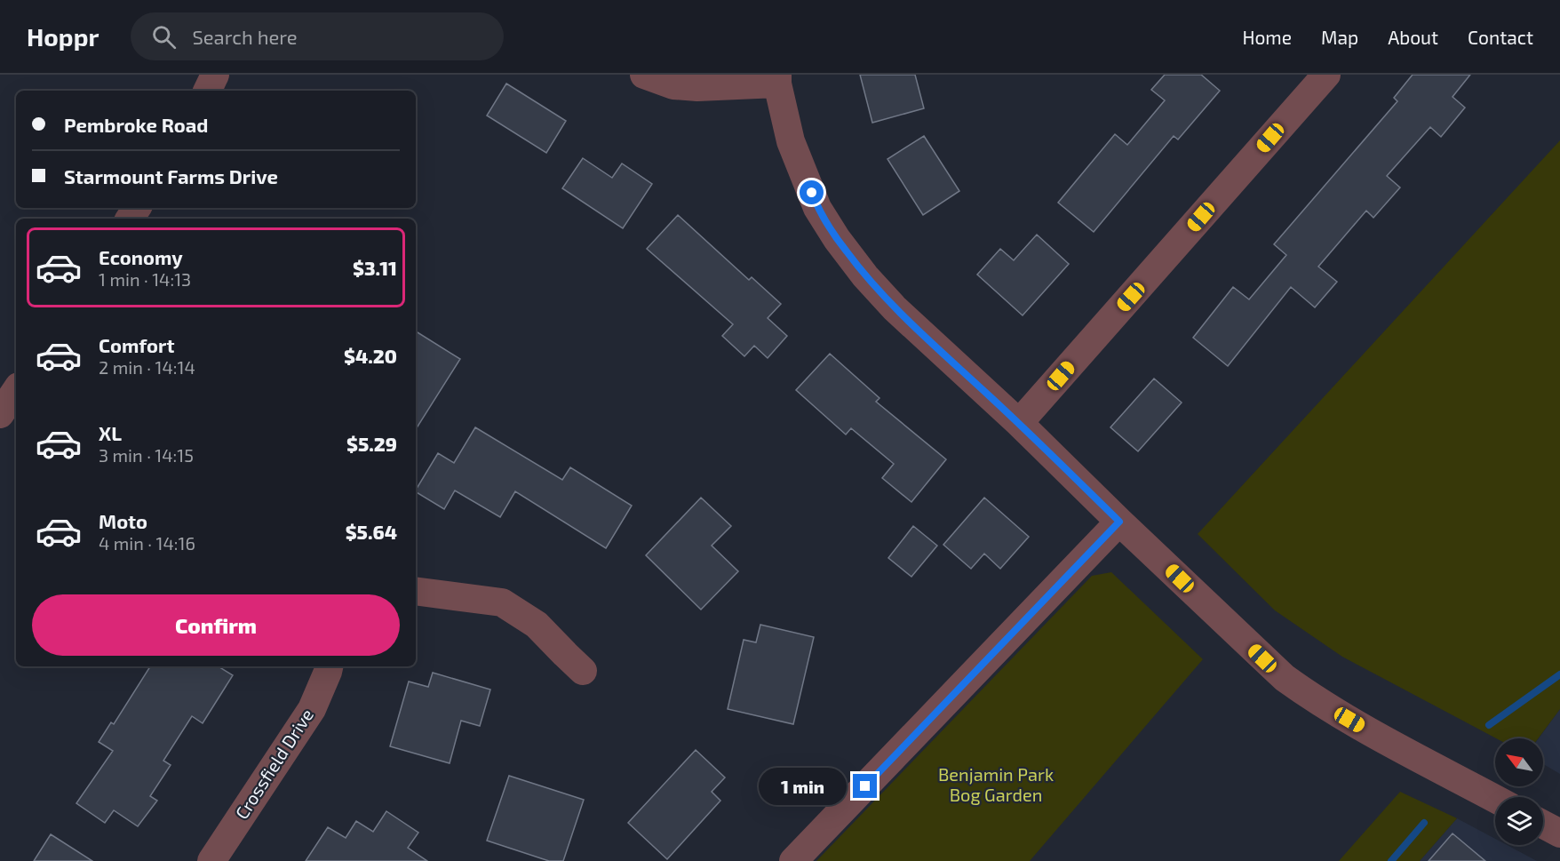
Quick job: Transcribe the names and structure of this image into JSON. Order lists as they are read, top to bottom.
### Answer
{
  "streets": {
    "street": ["Crossfield Drive"]
  },
  "parks": ["Benjamin Park Bog Garden"],
  "north": "top left",
  "page": {
    "header": "Hoppr",
    "search": "Search here",
    "nav": [
      "Home",
      "Map",
      "About",
      "Contact"
    ],
    "banner": ["Pembroke Road", "Starmount Farms Drive"],
    "list": [
      {
        "name": "Economy",
        "note": "1 min · 14:13",
        "value": "$3.11"
      },
      {
        "name": "Comfort",
        "note": "2 min · 14:14",
        "value": "$4.20"
      },
      {
        "name": "XL",
        "note": "3 min · 14:15",
        "value": "$5.29"
      },
      {
        "name": "Moto",
        "note": "4 min · 14:16",
        "value": "$5.64"
      }
    ],
    "buttons": "Confirm",
    "bubble": "1 min"
  }
}
